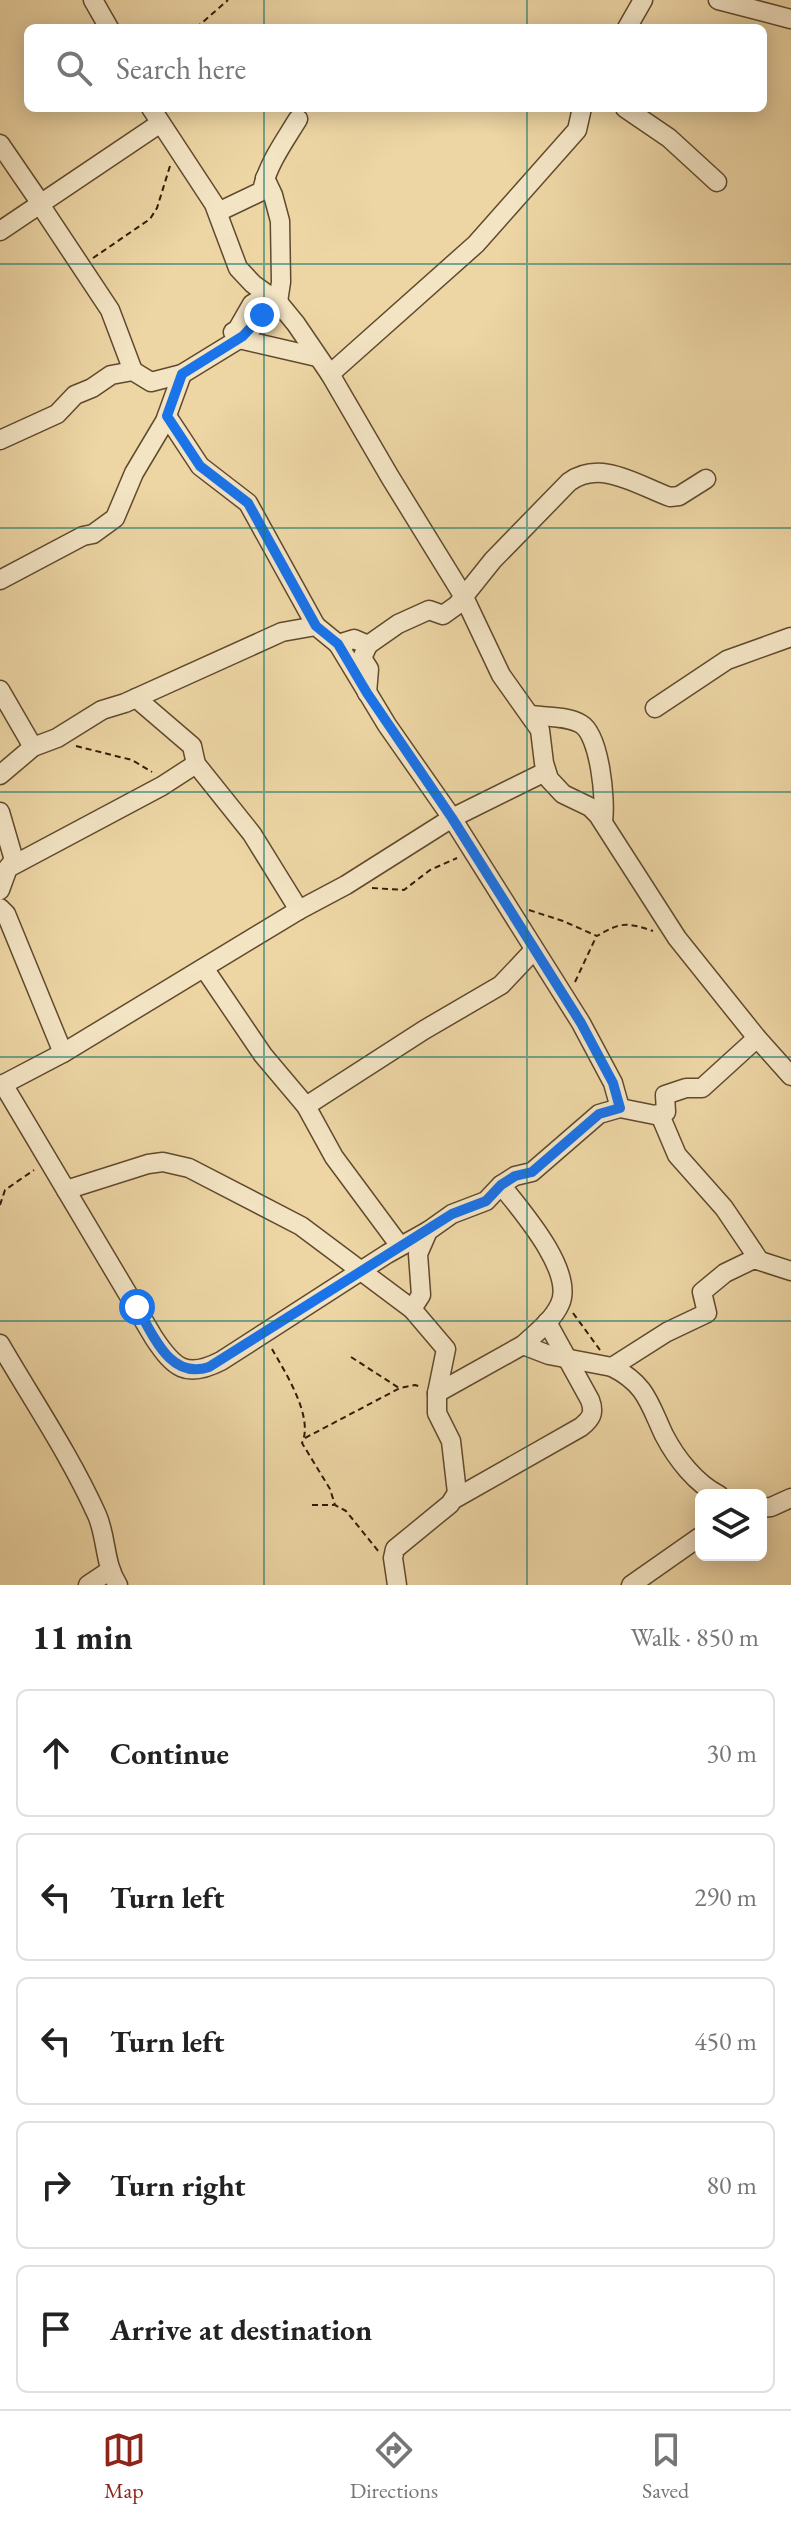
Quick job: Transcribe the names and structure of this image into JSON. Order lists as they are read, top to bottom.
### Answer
{
  "page": {
    "search": "Search here",
    "heading": ["11 min", "Walk · 850 m"],
    "list": [
      ["Continue", "30 m"],
      ["Turn left", "290 m"],
      ["Turn left", "450 m"],
      ["Turn right", "80 m"],
      "Arrive at destination"
    ],
    "nav": ["Map", "Directions", "Saved"]
  }
}
